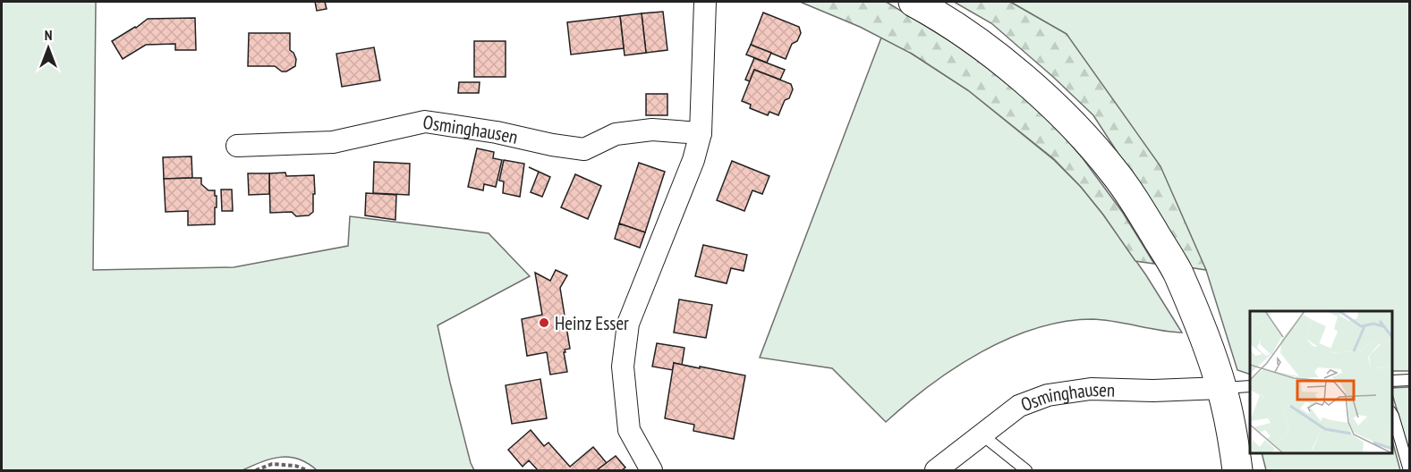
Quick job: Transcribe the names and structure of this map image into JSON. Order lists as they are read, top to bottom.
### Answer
{
  "streets": {
    "street": ["Osminghausen"]
  },
  "places": ["Heinz Esser"],
  "north": "top"
}
